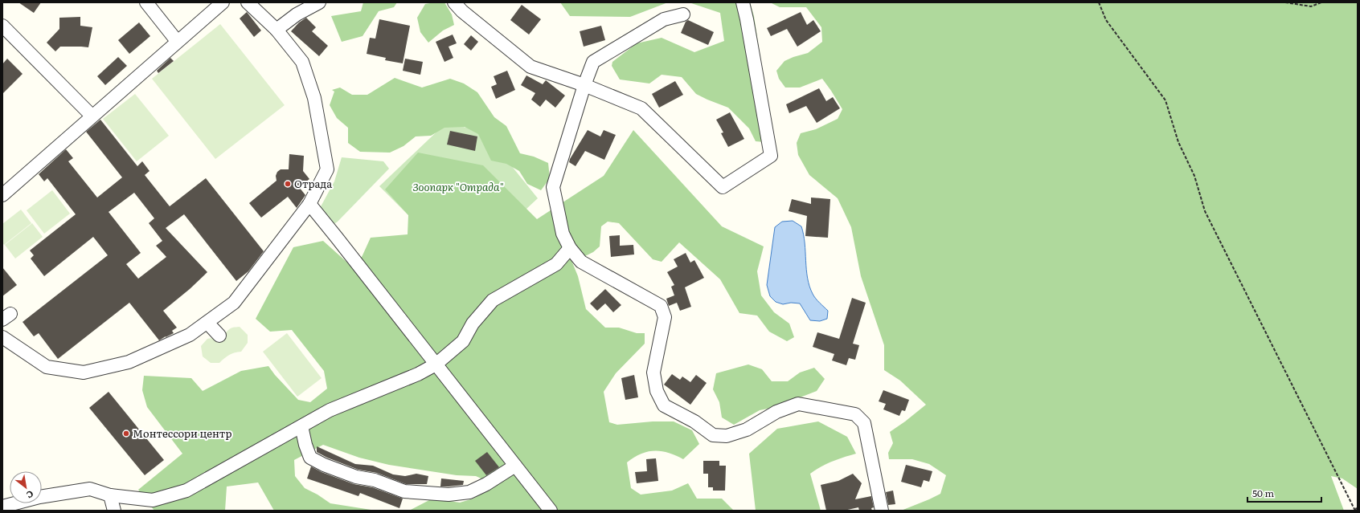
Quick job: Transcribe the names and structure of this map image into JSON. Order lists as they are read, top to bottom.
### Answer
{
  "parks": ["Зоопарк \"Отрада\""],
  "places": ["Отрада", "Монтессори центр"],
  "scale_bar": "50 m",
  "north": "bottom right"
}
